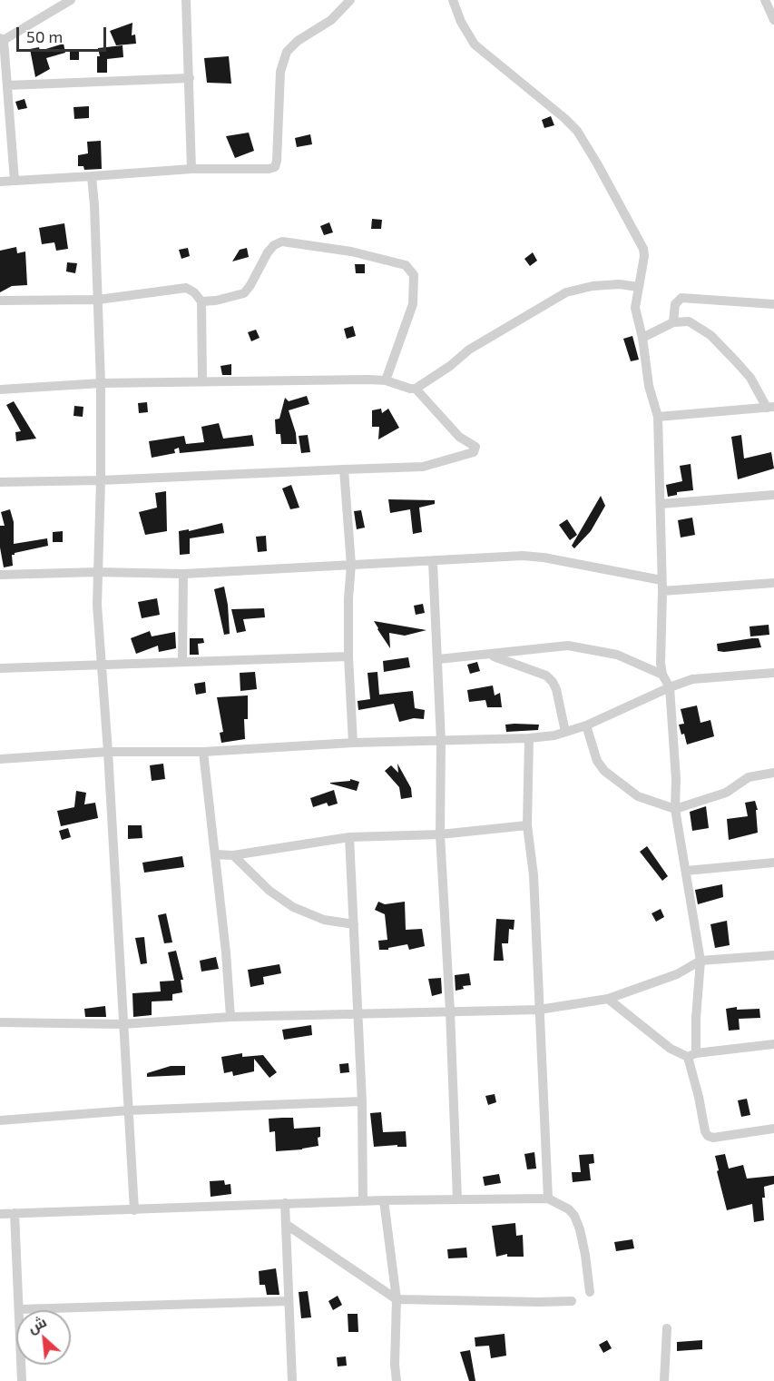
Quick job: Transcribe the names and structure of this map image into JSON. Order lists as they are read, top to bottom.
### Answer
{
  "scale_bar": "50 m",
  "north": "top left"
}
